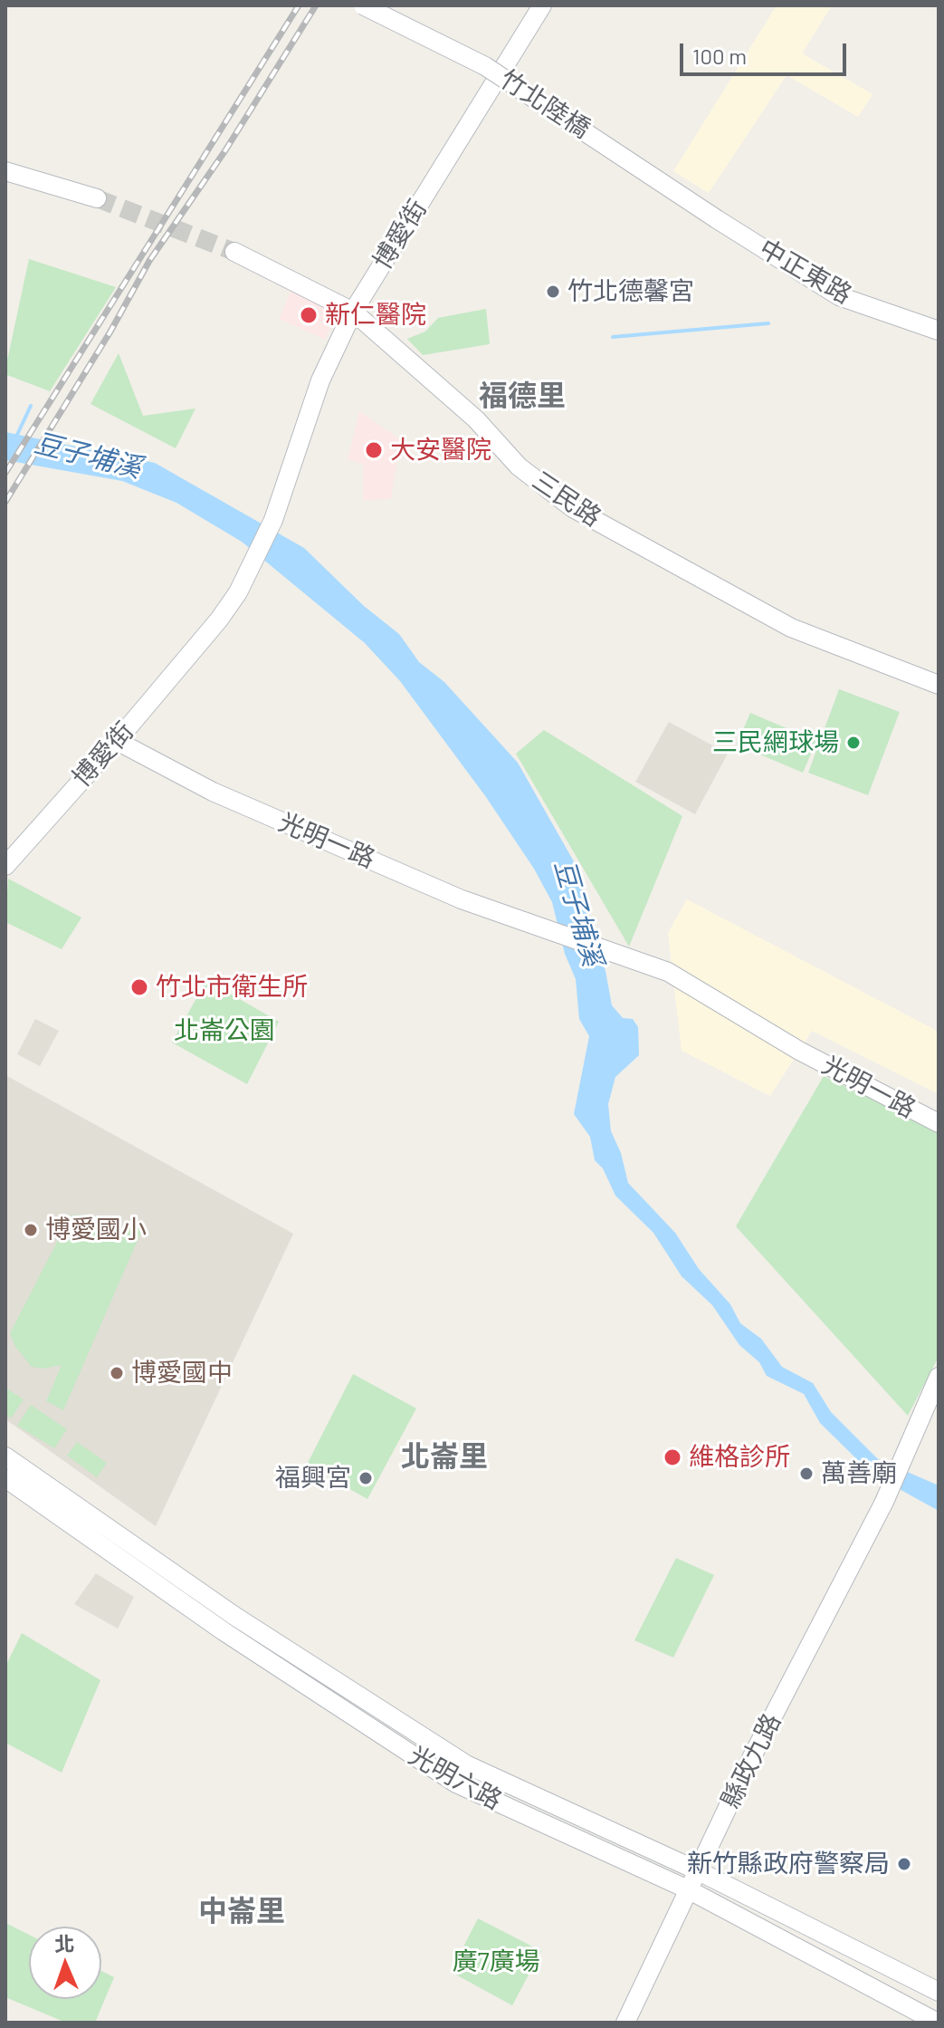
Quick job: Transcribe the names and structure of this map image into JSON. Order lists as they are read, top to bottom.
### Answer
{
  "streets": {
    "street": [
      "竹北陸橋",
      "博愛街",
      "中正東路",
      "三民路",
      "光明一路",
      "縣政九路",
      "光明六路"
    ]
  },
  "crossings": [
    ["竹北陸橋", "中正東路"],
    ["博愛街", "三民路"],
    ["博愛街", "光明一路"],
    ["縣政九路", "光明六路"]
  ],
  "districts": ["福德里", "北崙里", "中崙里"],
  "water": ["豆子埔溪"],
  "parks": ["北崙公園", "廣7廣場"],
  "places": [
    "竹北德馨宮",
    "新仁醫院",
    "大安醫院",
    "三民網球場",
    "竹北市衛生所",
    "博愛國小",
    "博愛國中",
    "維格診所",
    "萬善廟",
    "福興宮",
    "新竹縣政府警察局"
  ],
  "scale_bar": "100 m",
  "north": "top"
}
